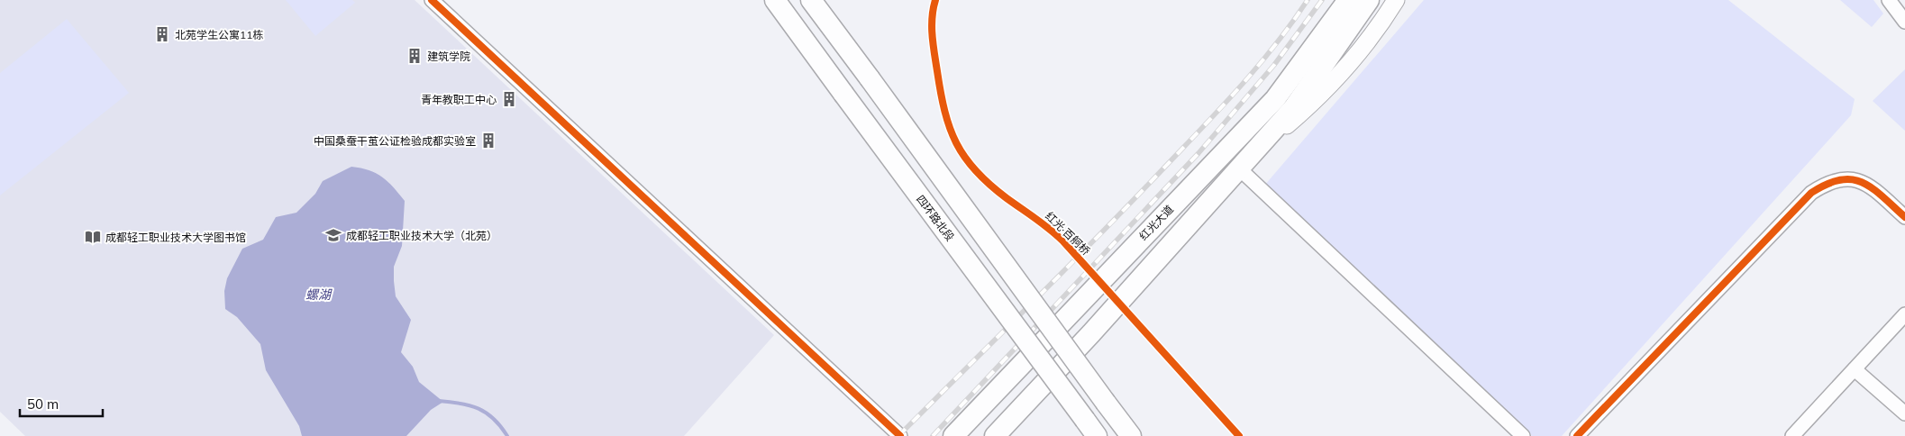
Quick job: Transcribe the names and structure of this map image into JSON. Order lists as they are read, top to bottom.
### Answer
{
  "streets": {
    "highway": ["四环路北段", "红光大道"],
    "cycle path": ["红光·百舸桥"]
  },
  "water": ["螺湖"],
  "places": {
    "building": [
      "北苑学生公寓11栋",
      "建筑学院",
      "青年教职工中心",
      "中国桑蚕干茧公证检验成都实验室"
    ],
    "school or university": ["成都轻工职业技术大学（北苑）"],
    "library": ["成都轻工职业技术大学图书馆"]
  },
  "scale_bar": "50 m"
}
